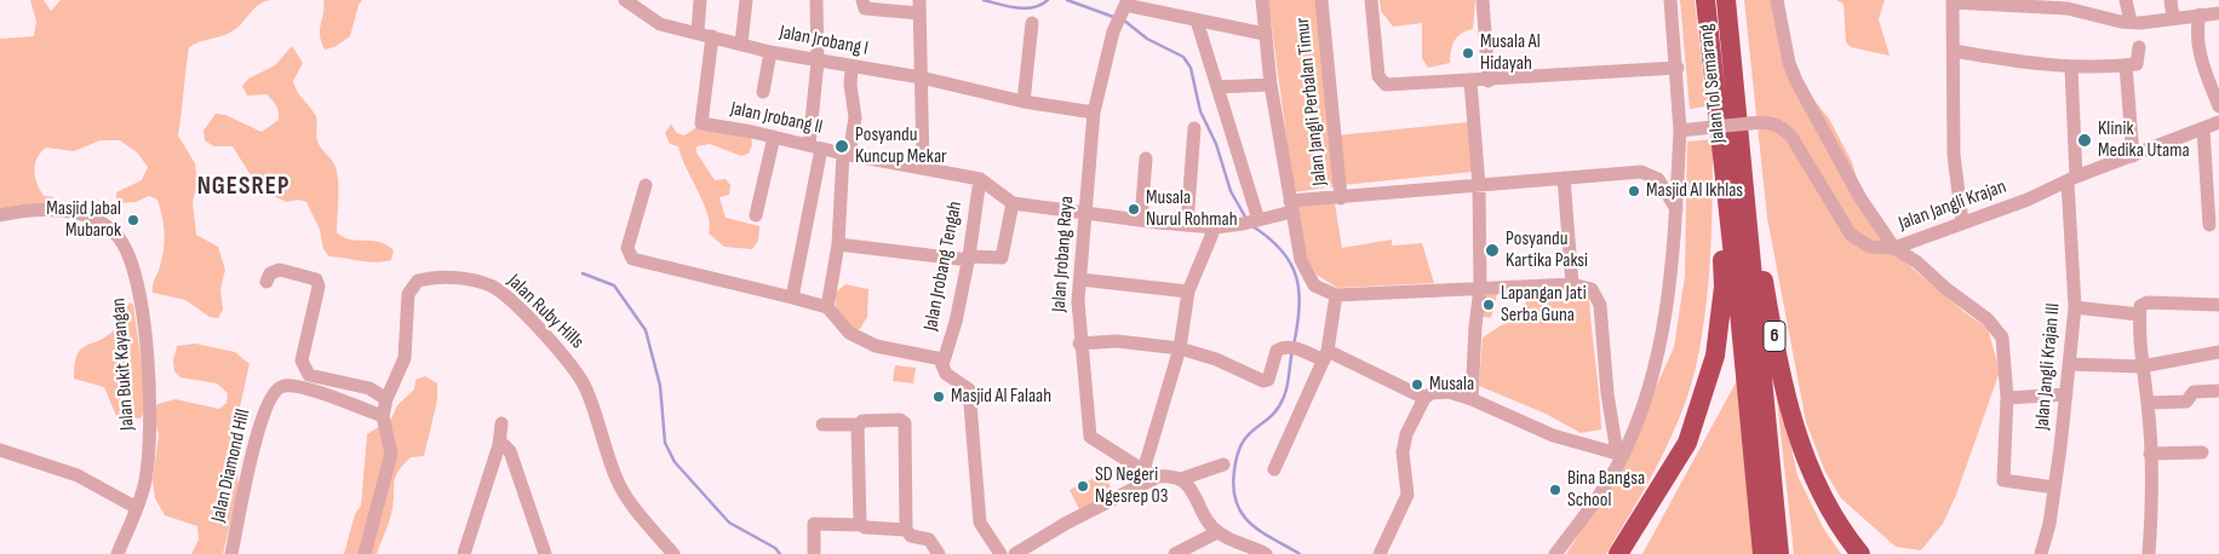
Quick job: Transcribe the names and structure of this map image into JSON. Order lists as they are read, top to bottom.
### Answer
{
  "streets": {
    "highway": ["Jalan Tol Semarang", "6"],
    "street": [
      "Jalan Jrobang I",
      "Jalan Jangli Perbalan Timur",
      "Jalan Jrobang II",
      "Jalan Jangli Krajan",
      "Jalan Jrobang Raya",
      "Jalan Jrobang Tengah",
      "Jalan Ruby Hills",
      "Jalan Bukit Kayangan",
      "Jalan Jangli Krajan III",
      "Jalan Diamond Hill"
    ]
  },
  "crossings": [
    ["Jalan Jrobang I", "Jalan Jrobang II"],
    ["Jalan Jrobang I", "Jalan Jrobang Raya"],
    ["Jalan Tol Semarang", "6"],
    ["Jalan Jangli Perbalan Timur", "Jalan Jrobang II"],
    ["Jalan Jrobang II", "Jalan Jrobang Raya"],
    ["Jalan Jrobang II", "Jalan Jrobang Tengah"],
    ["Jalan Jangli Krajan", "Jalan Jangli Krajan III"],
    ["Jalan Ruby Hills", "Jalan Diamond Hill"]
  ],
  "districts": ["NGESREP"],
  "places": [
    "Musala Al Hidayah",
    "Klinik Medika Utama",
    "Posyandu Kuncup Mekar",
    "Masjid Al Ikhlas",
    "Musala Nurul Rohmah",
    "Masjid Jabal Mubarok",
    "Posyandu Kartika Paksi",
    "Lapangan Jati Serba Guna",
    "Musala",
    "Masjid Al Falaah",
    "SD Negeri Ngesrep 03",
    "Bina Bangsa School"
  ]
}
